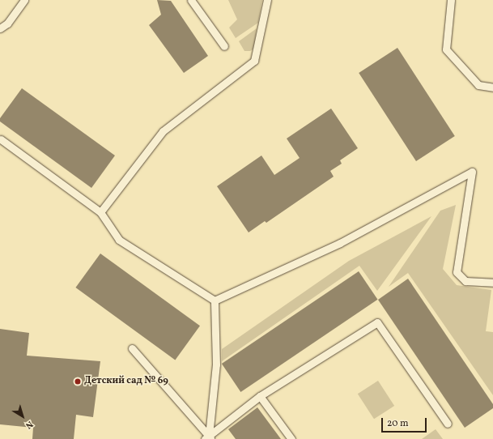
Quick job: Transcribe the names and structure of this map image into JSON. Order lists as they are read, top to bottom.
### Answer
{
  "places": ["Детский сад № 69"],
  "scale_bar": "20 m",
  "north": "bottom right"
}
